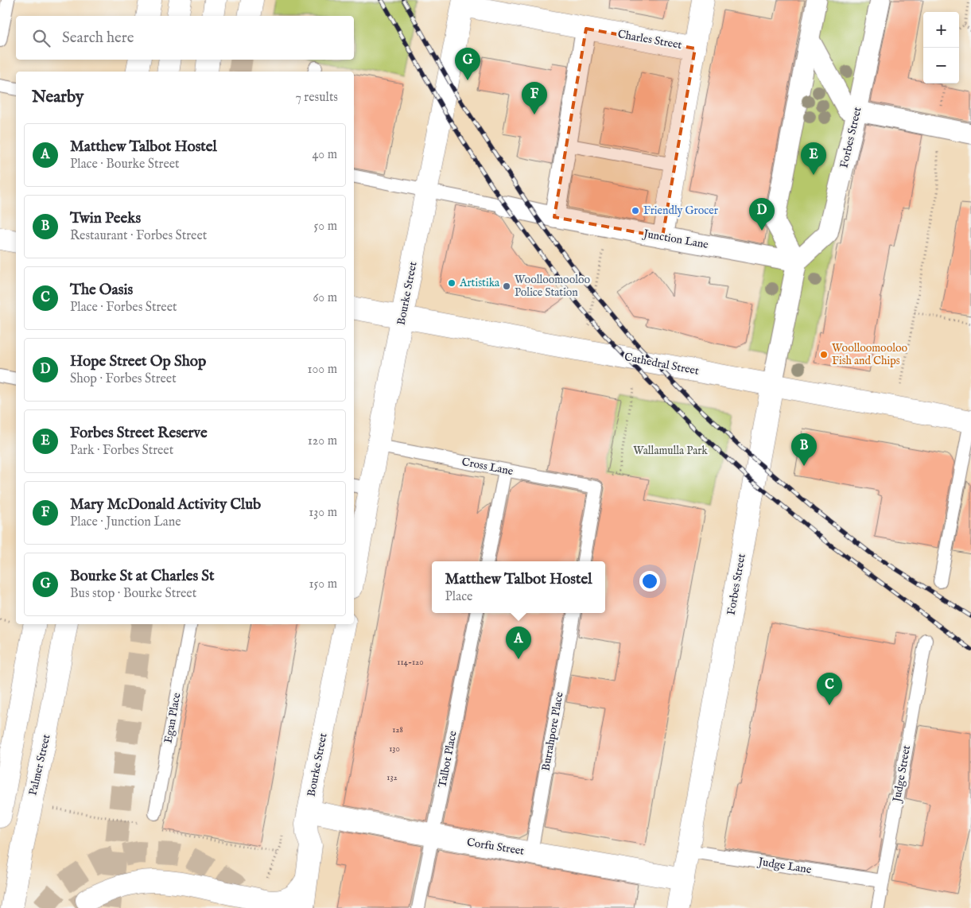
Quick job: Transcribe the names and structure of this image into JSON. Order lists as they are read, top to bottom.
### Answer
{
  "streets": {
    "main road": [
      "Charles Street",
      "Forbes Street",
      "Bourke Street",
      "Cathedral Street",
      "Palmer Street",
      "Corfu Street"
    ],
    "street": ["Junction Lane"],
    "lane": [
      "Cross Lane",
      "Egan Place",
      "Burrahpore Place",
      "Talbot Place",
      "Judge Street",
      "Judge Lane"
    ]
  },
  "crossings": [
    ["Charles Street", "Junction Lane"],
    ["Charles Street", "Bourke Street"],
    ["Forbes Street", "Junction Lane"],
    ["Forbes Street", "Cathedral Street"],
    ["Forbes Street", "Corfu Street"],
    ["Forbes Street", "Judge Lane"],
    ["Junction Lane", "Bourke Street"],
    ["Bourke Street", "Cathedral Street"],
    ["Bourke Street", "Cross Lane"],
    ["Bourke Street", "Corfu Street"],
    ["Burrahpore Place", "Corfu Street"],
    ["Talbot Place", "Corfu Street"],
    ["Judge Street", "Judge Lane"]
  ],
  "parks": ["Wallamulla Park"],
  "places": [
    "Friendly Grocer",
    "Artistika",
    "Woolloomooloo Police Station",
    "Woolloomooloo Fish and Chips"
  ],
  "house_numbers": [
    "114-120",
    "128",
    "130",
    "132"
  ],
  "page": {
    "map_buttons": ["+", "−"],
    "search": "Search here",
    "pins": [
      "G",
      "F",
      "E",
      "D",
      "B",
      "A",
      "C"
    ],
    "heading": ["Nearby", "7 results"],
    "list": [
      {
        "mark": "A",
        "name": "Matthew Talbot Hostel",
        "note": "Place · Bourke Street",
        "value": "40 m"
      },
      {
        "mark": "B",
        "name": "Twin Peeks",
        "note": "Restaurant · Forbes Street",
        "value": "50 m"
      },
      {
        "mark": "C",
        "name": "The Oasis",
        "note": "Place · Forbes Street",
        "value": "60 m"
      },
      {
        "mark": "D",
        "name": "Hope Street Op Shop",
        "note": "Shop · Forbes Street",
        "value": "100 m"
      },
      {
        "mark": "E",
        "name": "Forbes Street Reserve",
        "note": "Park · Forbes Street",
        "value": "120 m"
      },
      {
        "mark": "F",
        "name": "Mary McDonald Activity Club",
        "note": "Place · Junction Lane",
        "value": "130 m"
      },
      {
        "mark": "G",
        "name": "Bourke St at Charles St",
        "note": "Bus stop · Bourke Street",
        "value": "150 m"
      }
    ],
    "popup": ["Matthew Talbot Hostel", "Place"]
  }
}
